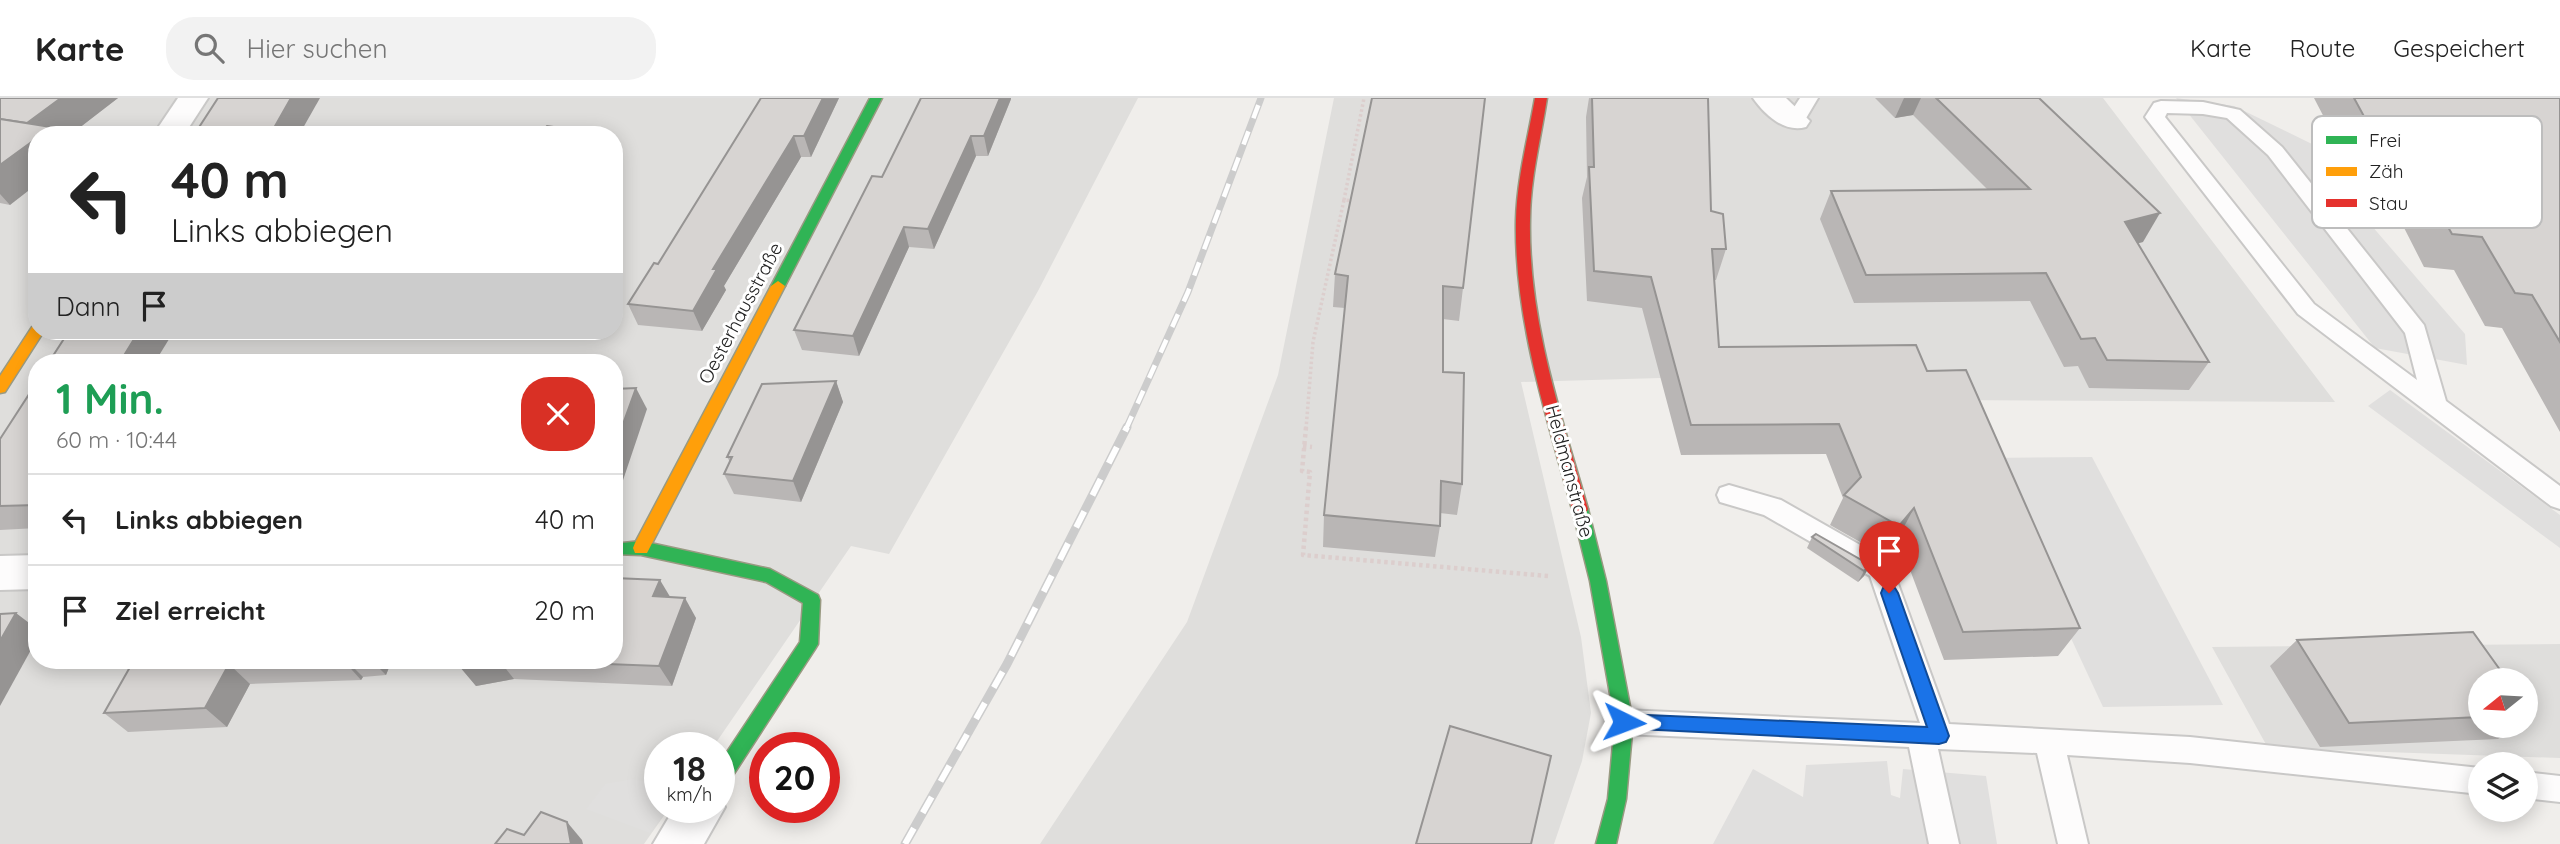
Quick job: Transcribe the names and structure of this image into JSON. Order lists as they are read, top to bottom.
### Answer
{
  "streets": {
    "street": ["Oesterhausstraße", "Heldmanstraße"]
  },
  "legend": ["Frei", "Zäh", "Stau"],
  "north": "left",
  "page": {
    "header": "Karte",
    "search": "Hier suchen",
    "nav": ["Karte", "Route", "Gespeichert"],
    "turn": ["40 m", "Links abbiegen"],
    "then": "Dann",
    "heading": ["1 Min.", "60 m · 10:44"],
    "list": [
      {
        "name": "Links abbiegen",
        "value": "40 m"
      },
      {
        "name": "Ziel erreicht",
        "value": "20 m"
      }
    ],
    "speed": "18 km/h",
    "limit": "20"
  }
}
